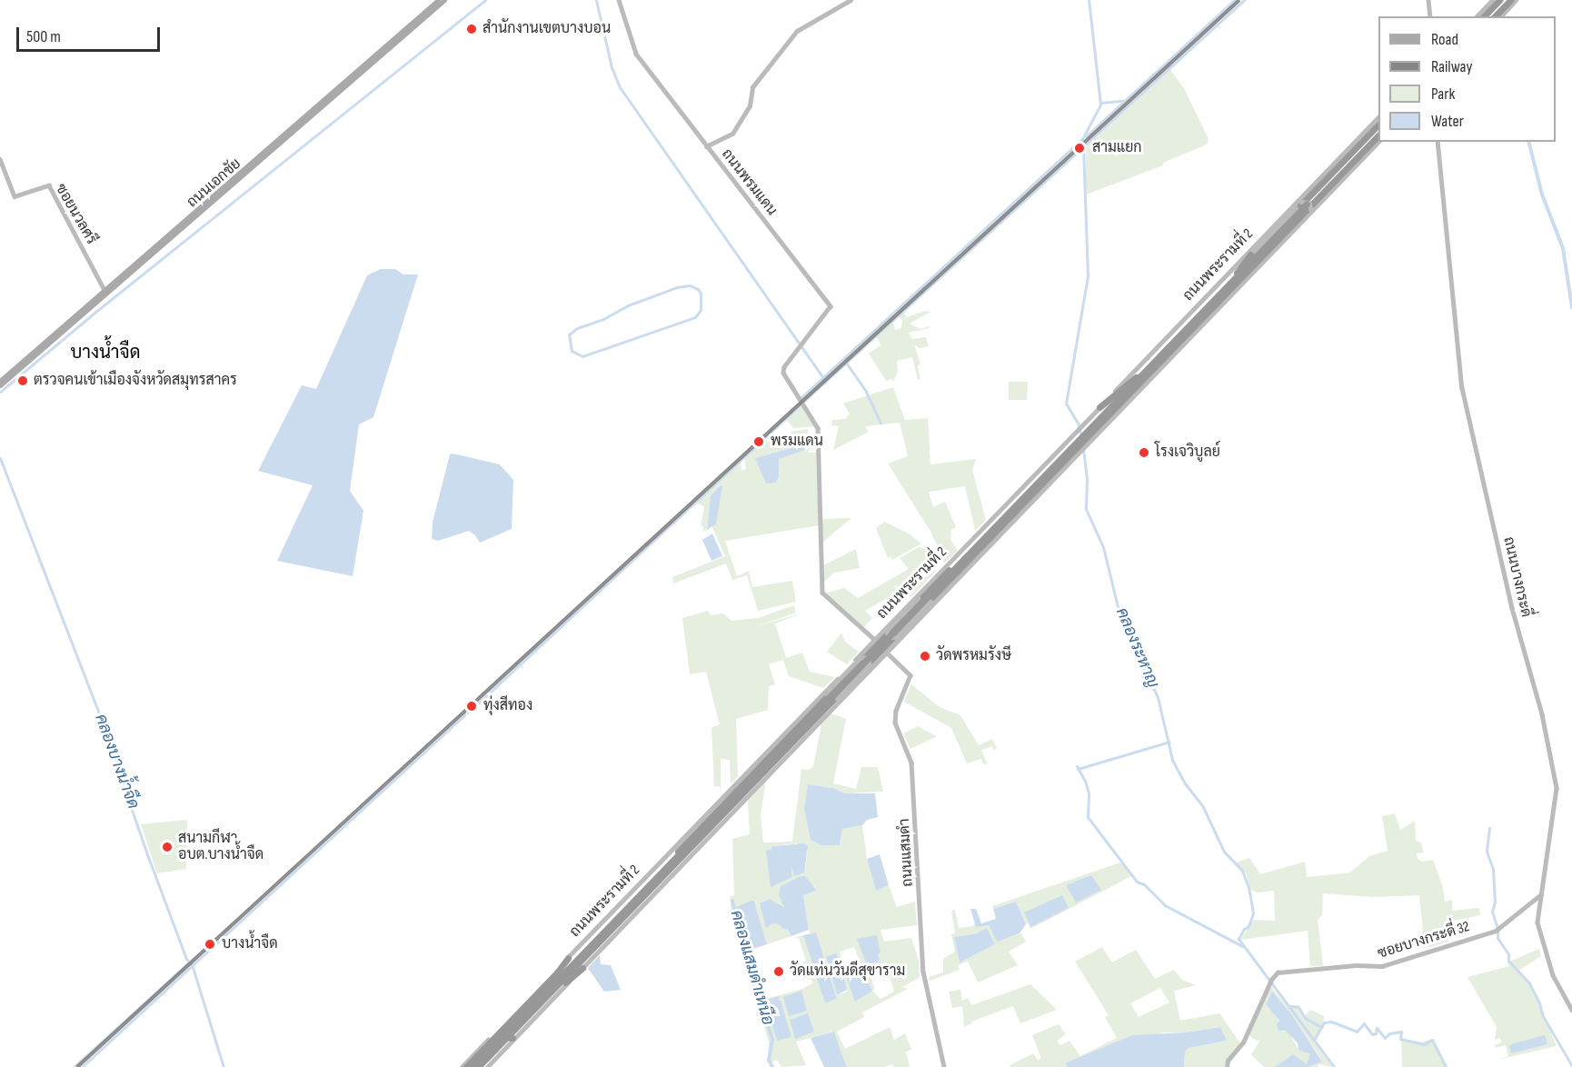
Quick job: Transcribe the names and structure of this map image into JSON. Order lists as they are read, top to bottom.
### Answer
{
  "streets": {
    "highway": ["ถนนพระรามที่ 2"],
    "main road": [
      "ถนนพรมแดน",
      "ถนนเอกชัย",
      "ซอยนวลศรี",
      "ถนนบางกระดี่",
      "ถนนแสมดำ",
      "ซอยบางกระดี่ 32"
    ]
  },
  "crossings": [
    ["ถนนพรมแดน", "ถนนพระรามที่ 2"],
    ["ถนนเอกชัย", "ซอยนวลศรี"],
    ["ถนนพระรามที่ 2", "ถนนแสมดำ"],
    ["ถนนบางกระดี่", "ซอยบางกระดี่ 32"]
  ],
  "districts": ["บางน้ำจืด"],
  "water": ["คลองระหาญ", "คลองบางน้ำจืด", "คลองแสมดำเหนือ"],
  "places": [
    "สำนักงานเขตบางบอน",
    "สามแยก",
    "ตรวจคนเข้าเมืองจังหวัดสมุทรสาคร",
    "พรมแดน",
    "โรงเจวิบูลย์",
    "วัดพรหมรังษี",
    "ทุ่งสีทอง",
    "สนามกีฬา อบต.บางน้ำจืด",
    "บางน้ำจืด",
    "วัดแท่นวันดีสุขาราม"
  ],
  "legend": [
    "Road",
    "Railway",
    "Park",
    "Water"
  ],
  "scale_bar": "500 m"
}
